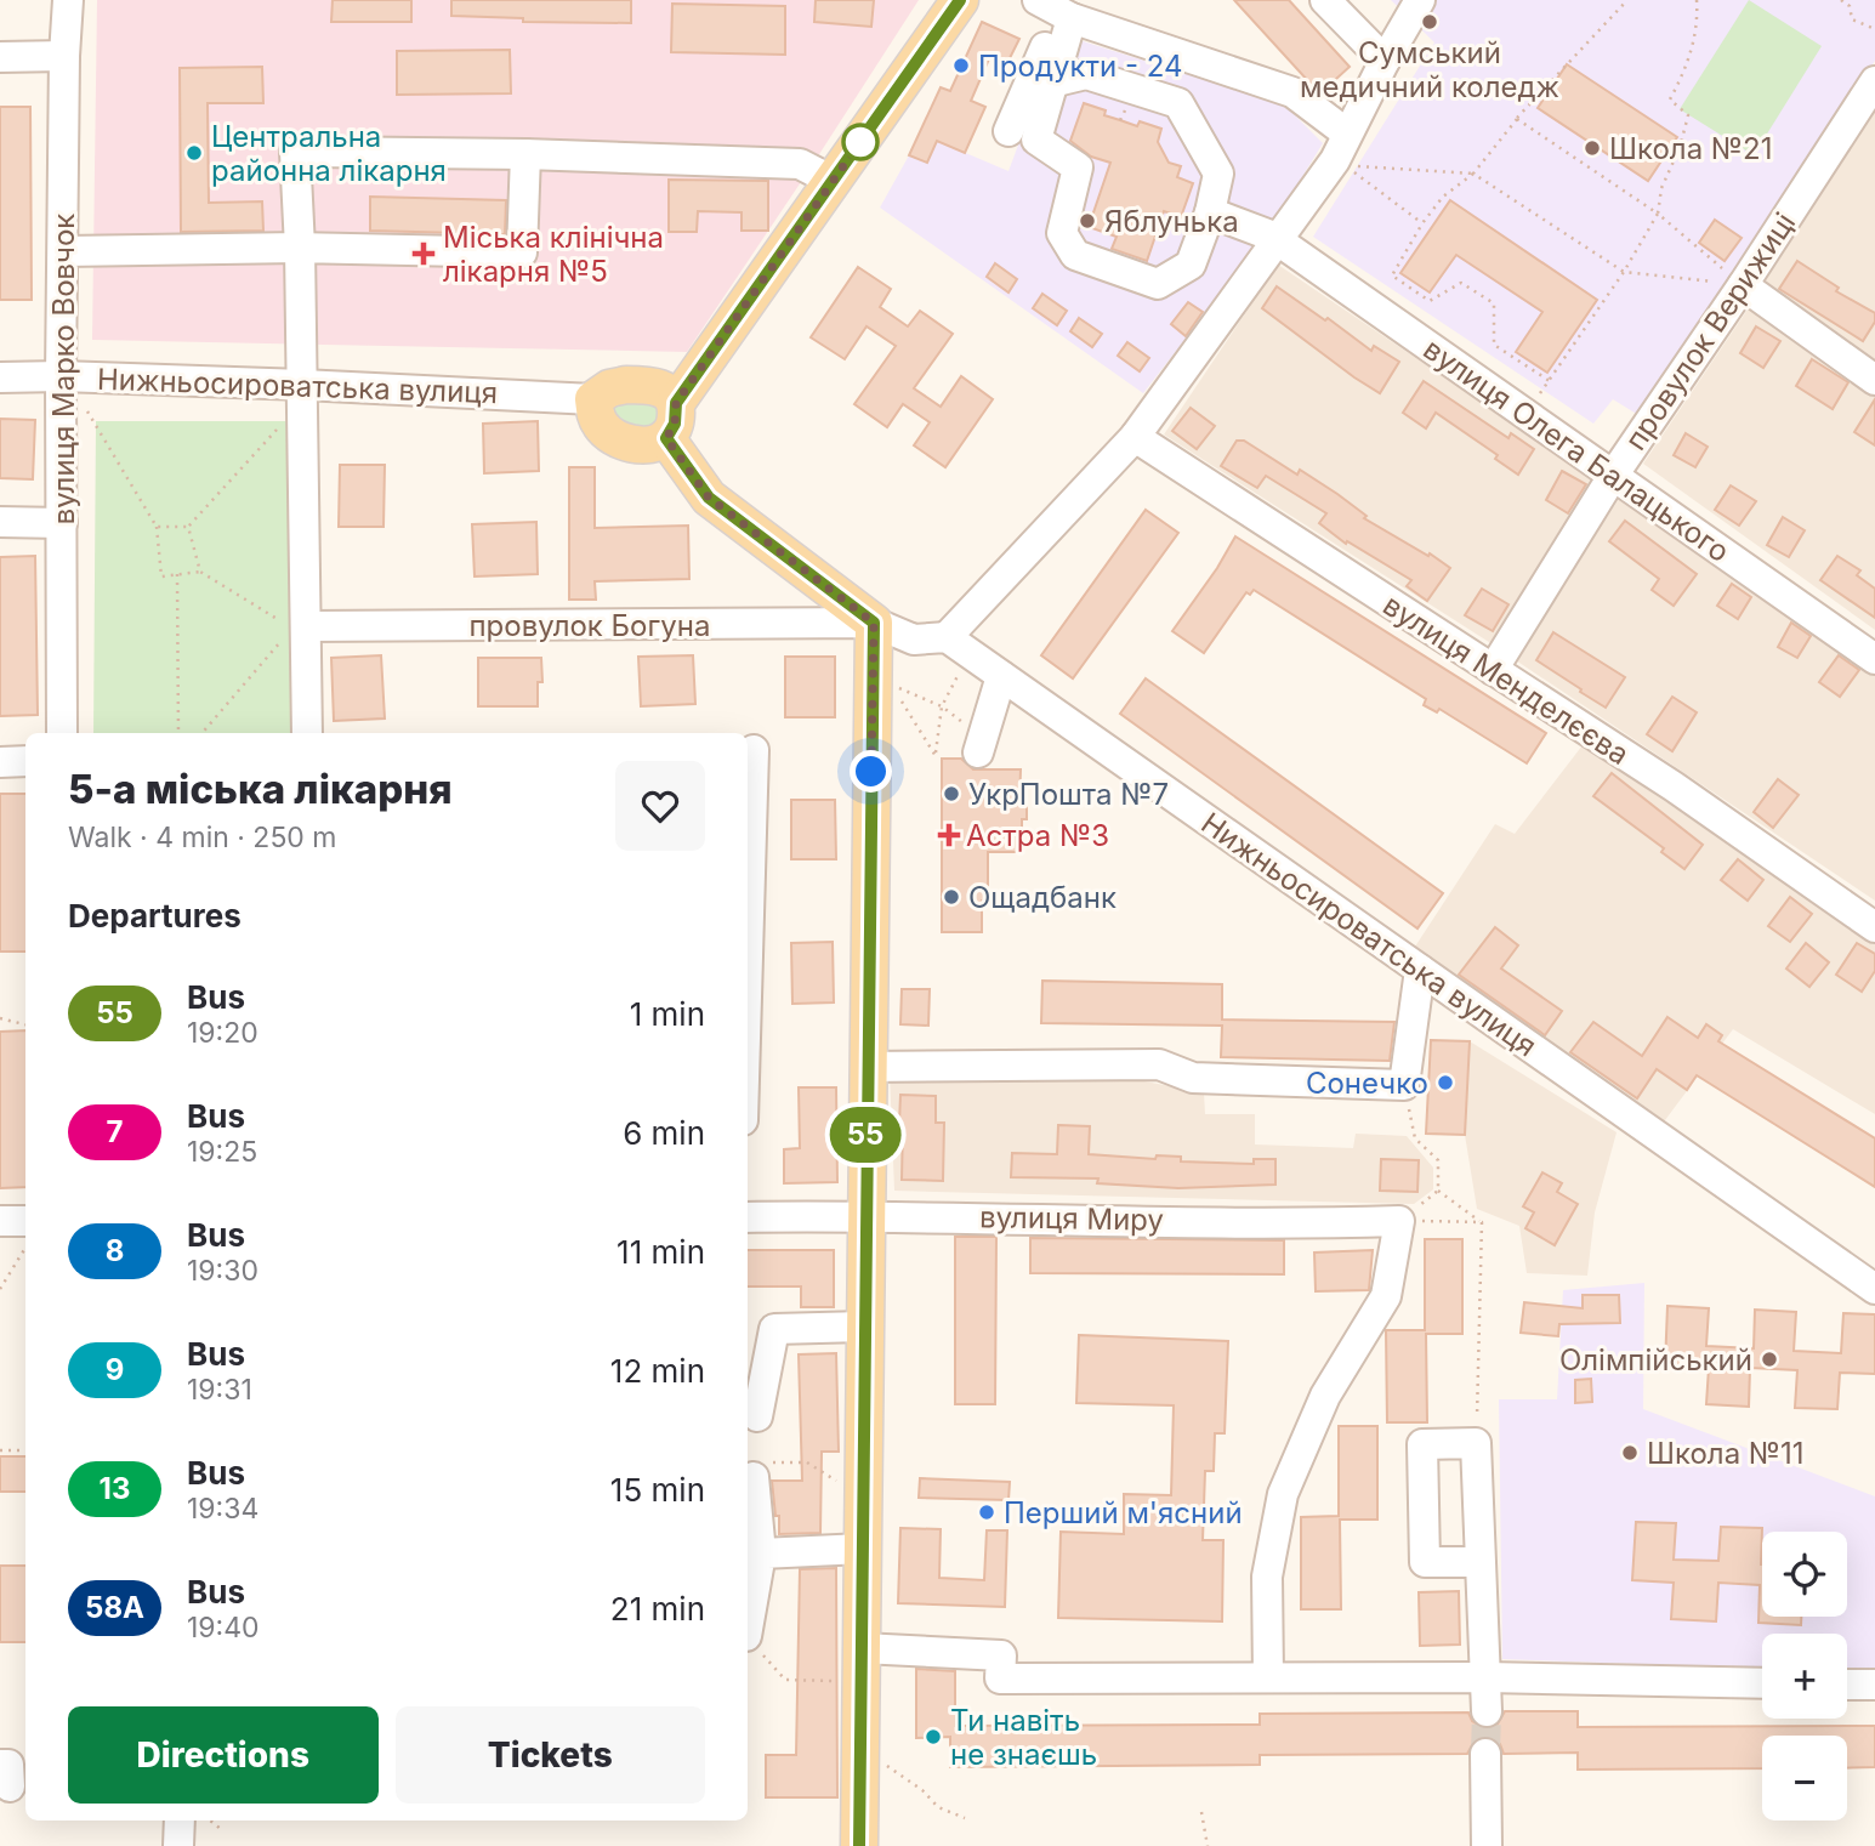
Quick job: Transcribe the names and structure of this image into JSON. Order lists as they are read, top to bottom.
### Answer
{
  "streets": {
    "main road": ["Нижньосироватська вулиця"],
    "street": [
      "провулок Верижиці",
      "вулиця Марко Вовчок",
      "вулиця Олега Балацького",
      "провулок Богуна",
      "вулиця Менделєєва",
      "вулиця Миру"
    ]
  },
  "crossings": [
    ["провулок Верижиці", "вулиця Олега Балацького"],
    ["провулок Верижиці", "вулиця Менделєєва"],
    ["вулиця Марко Вовчок", "Нижньосироватська вулиця"]
  ],
  "places": {
    "other": [
      "Сумський медичний коледж",
      "Продукти - 24",
      "Школа №21",
      "Центральна районна лікарня",
      "Яблунька",
      "УкрПошта №7",
      "Ощадбанк",
      "Сонечко",
      "Олімпійський",
      "Школа №11",
      "Перший м'ясний",
      "Ти навіть не знаєшь"
    ],
    "health": ["Міська клінічна лікарня №5", "Астра №3"]
  },
  "lines": ["bus line 55"],
  "page": {
    "on_map": "55",
    "heading": [
      ["5-а міська лікарня", "Walk · 4 min · 250 m"],
      "Departures"
    ],
    "list": [
      {
        "mark": "55",
        "name": "Bus",
        "note": "19:20",
        "value": "1 min"
      },
      {
        "mark": "7",
        "name": "Bus",
        "note": "19:25",
        "value": "6 min"
      },
      {
        "mark": "8",
        "name": "Bus",
        "note": "19:30",
        "value": "11 min"
      },
      {
        "mark": "9",
        "name": "Bus",
        "note": "19:31",
        "value": "12 min"
      },
      {
        "mark": "13",
        "name": "Bus",
        "note": "19:34",
        "value": "15 min"
      },
      {
        "mark": "58А",
        "name": "Bus",
        "note": "19:40",
        "value": "21 min"
      }
    ],
    "map_buttons": ["+", "−"],
    "buttons": ["Directions", "Tickets"]
  }
}
